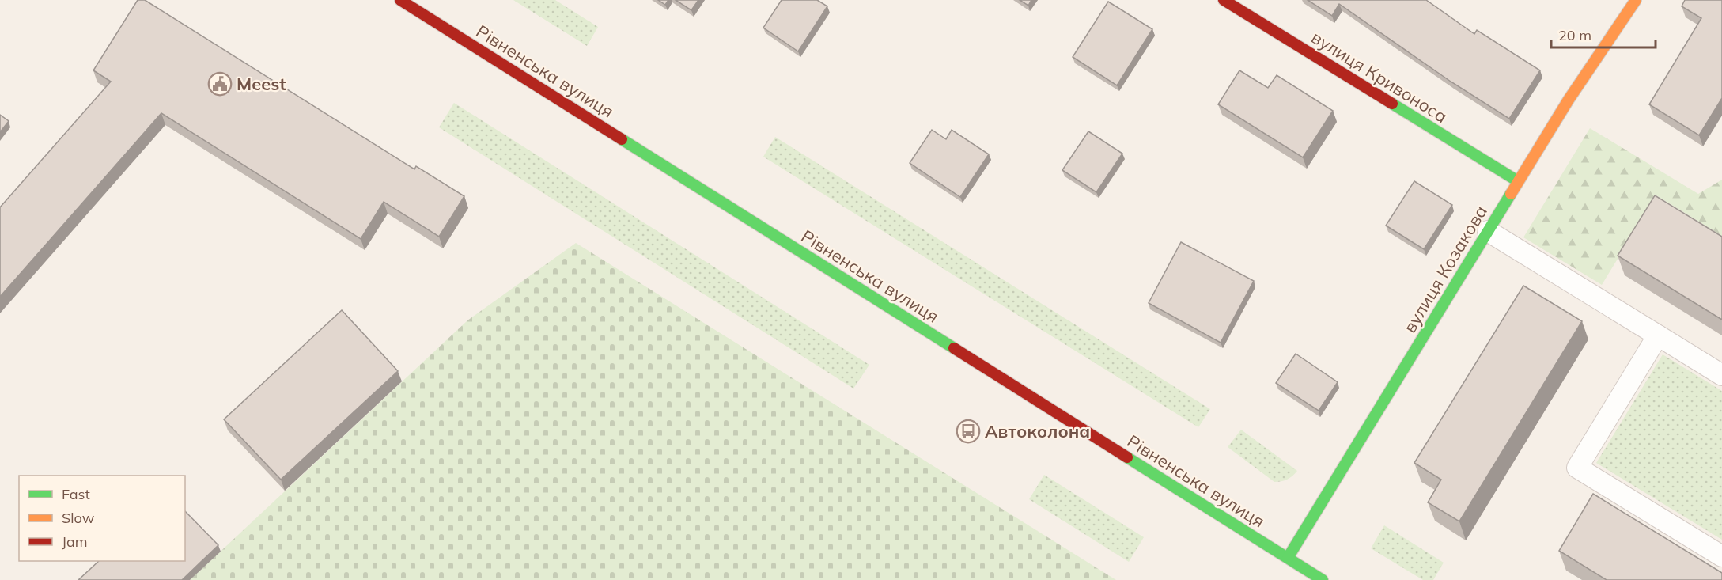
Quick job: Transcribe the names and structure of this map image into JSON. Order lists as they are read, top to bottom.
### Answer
{
  "streets": {
    "main road": ["Рівненська вулиця", "вулиця Кривоноса", "вулиця Козакова"]
  },
  "crossings": [
    ["Рівненська вулиця", "вулиця Козакова"],
    ["вулиця Кривоноса", "вулиця Козакова"]
  ],
  "places": {
    "public building": ["Meest"],
    "bus stop": ["Автоколона"]
  },
  "legend": ["Fast", "Slow", "Jam"],
  "scale_bar": "20 m"
}
